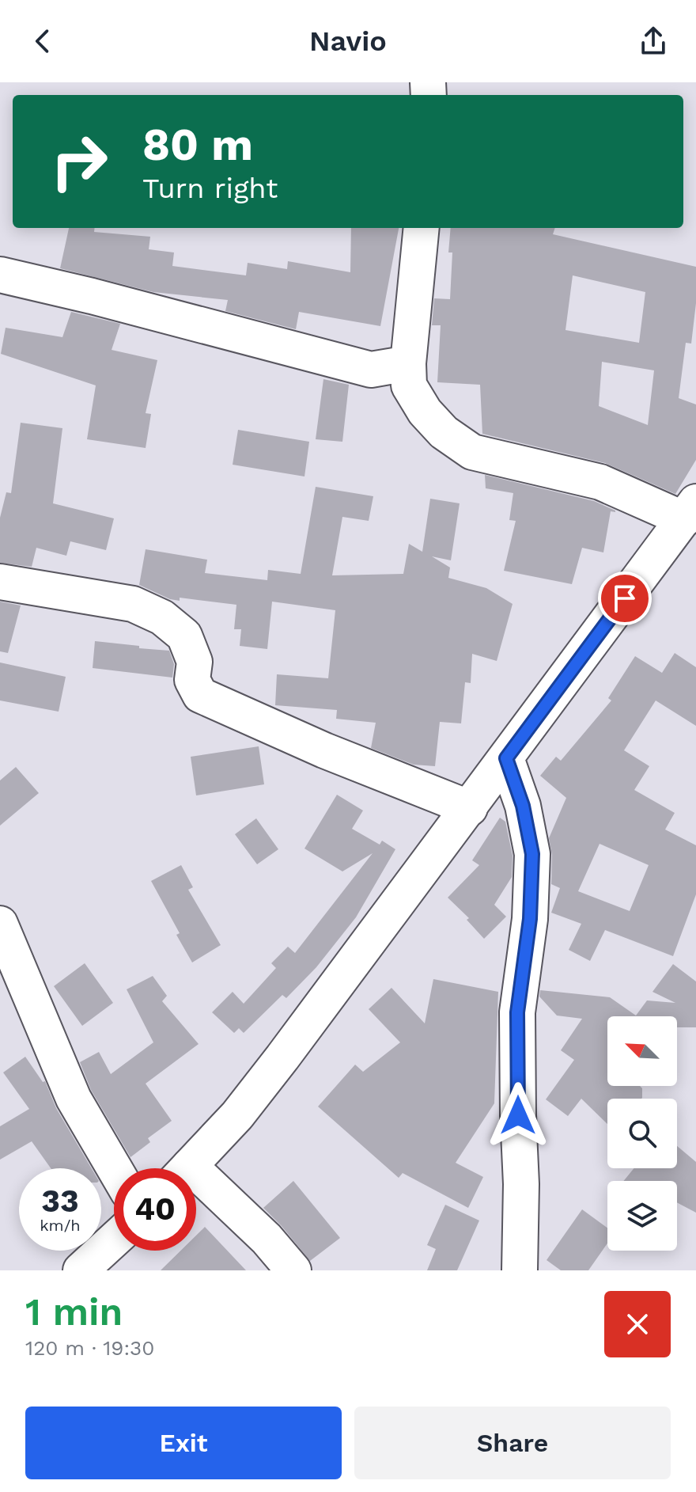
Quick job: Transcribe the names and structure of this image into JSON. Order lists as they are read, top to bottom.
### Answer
{
  "north": "top left",
  "page": {
    "header": "Navio",
    "turn": ["80 m", "Turn right"],
    "speed": "33 km/h",
    "limit": "40",
    "heading": ["1 min", "120 m · 19:30"],
    "buttons": ["Exit", "Share"]
  }
}
